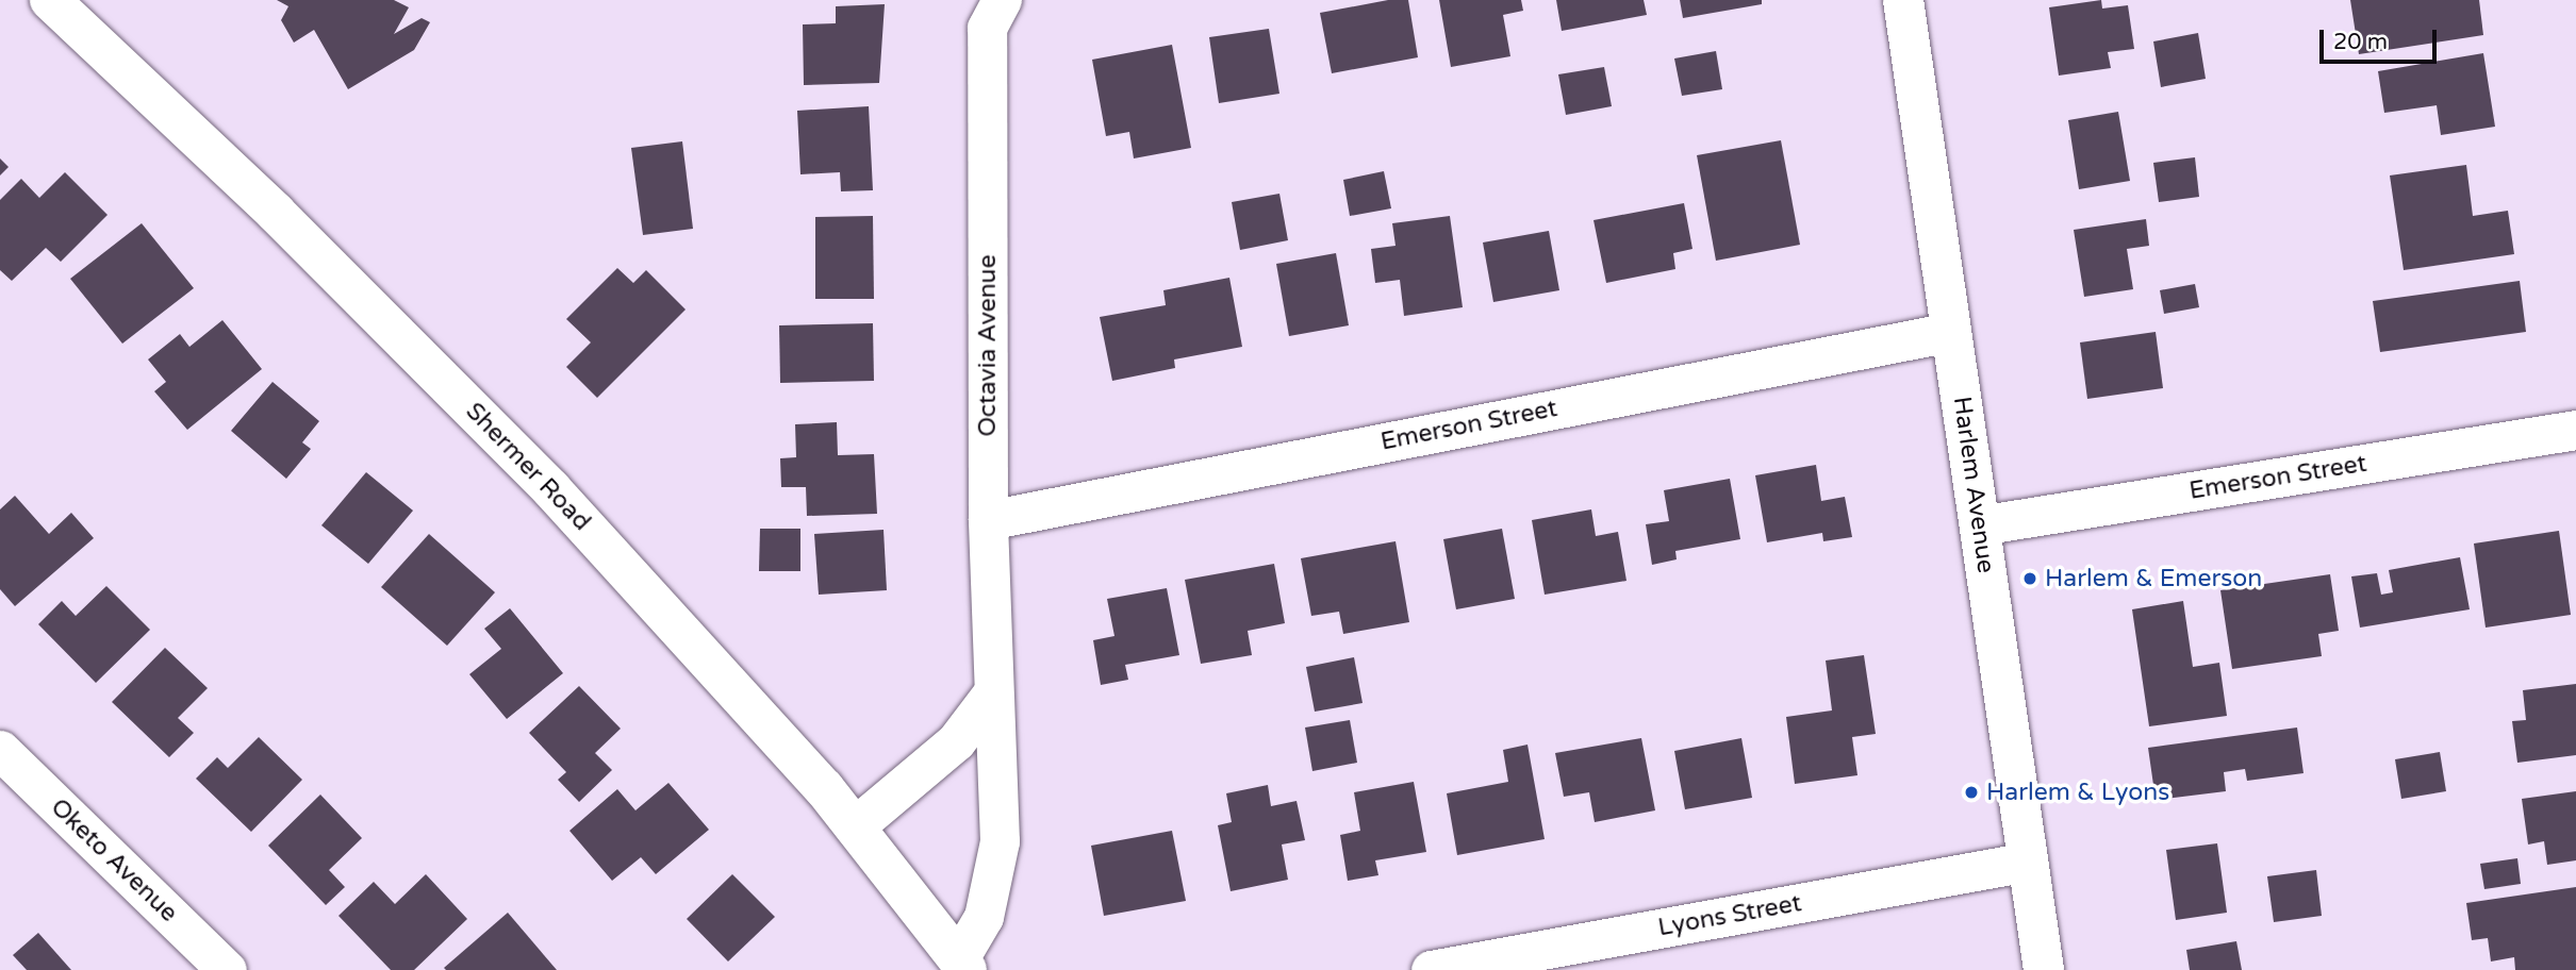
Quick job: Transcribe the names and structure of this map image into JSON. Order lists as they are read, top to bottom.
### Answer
{
  "streets": {
    "main road": ["Shermer Road", "Harlem Avenue"],
    "street": [
      "Octavia Avenue",
      "Emerson Street",
      "Oketo Avenue",
      "Lyons Street"
    ]
  },
  "crossings": [
    ["Octavia Avenue", "Emerson Street"],
    ["Octavia Avenue", "Shermer Road"],
    ["Emerson Street", "Harlem Avenue"],
    ["Harlem Avenue", "Lyons Street"]
  ],
  "places": ["Harlem & Emerson", "Harlem & Lyons"],
  "scale_bar": "20 m"
}
